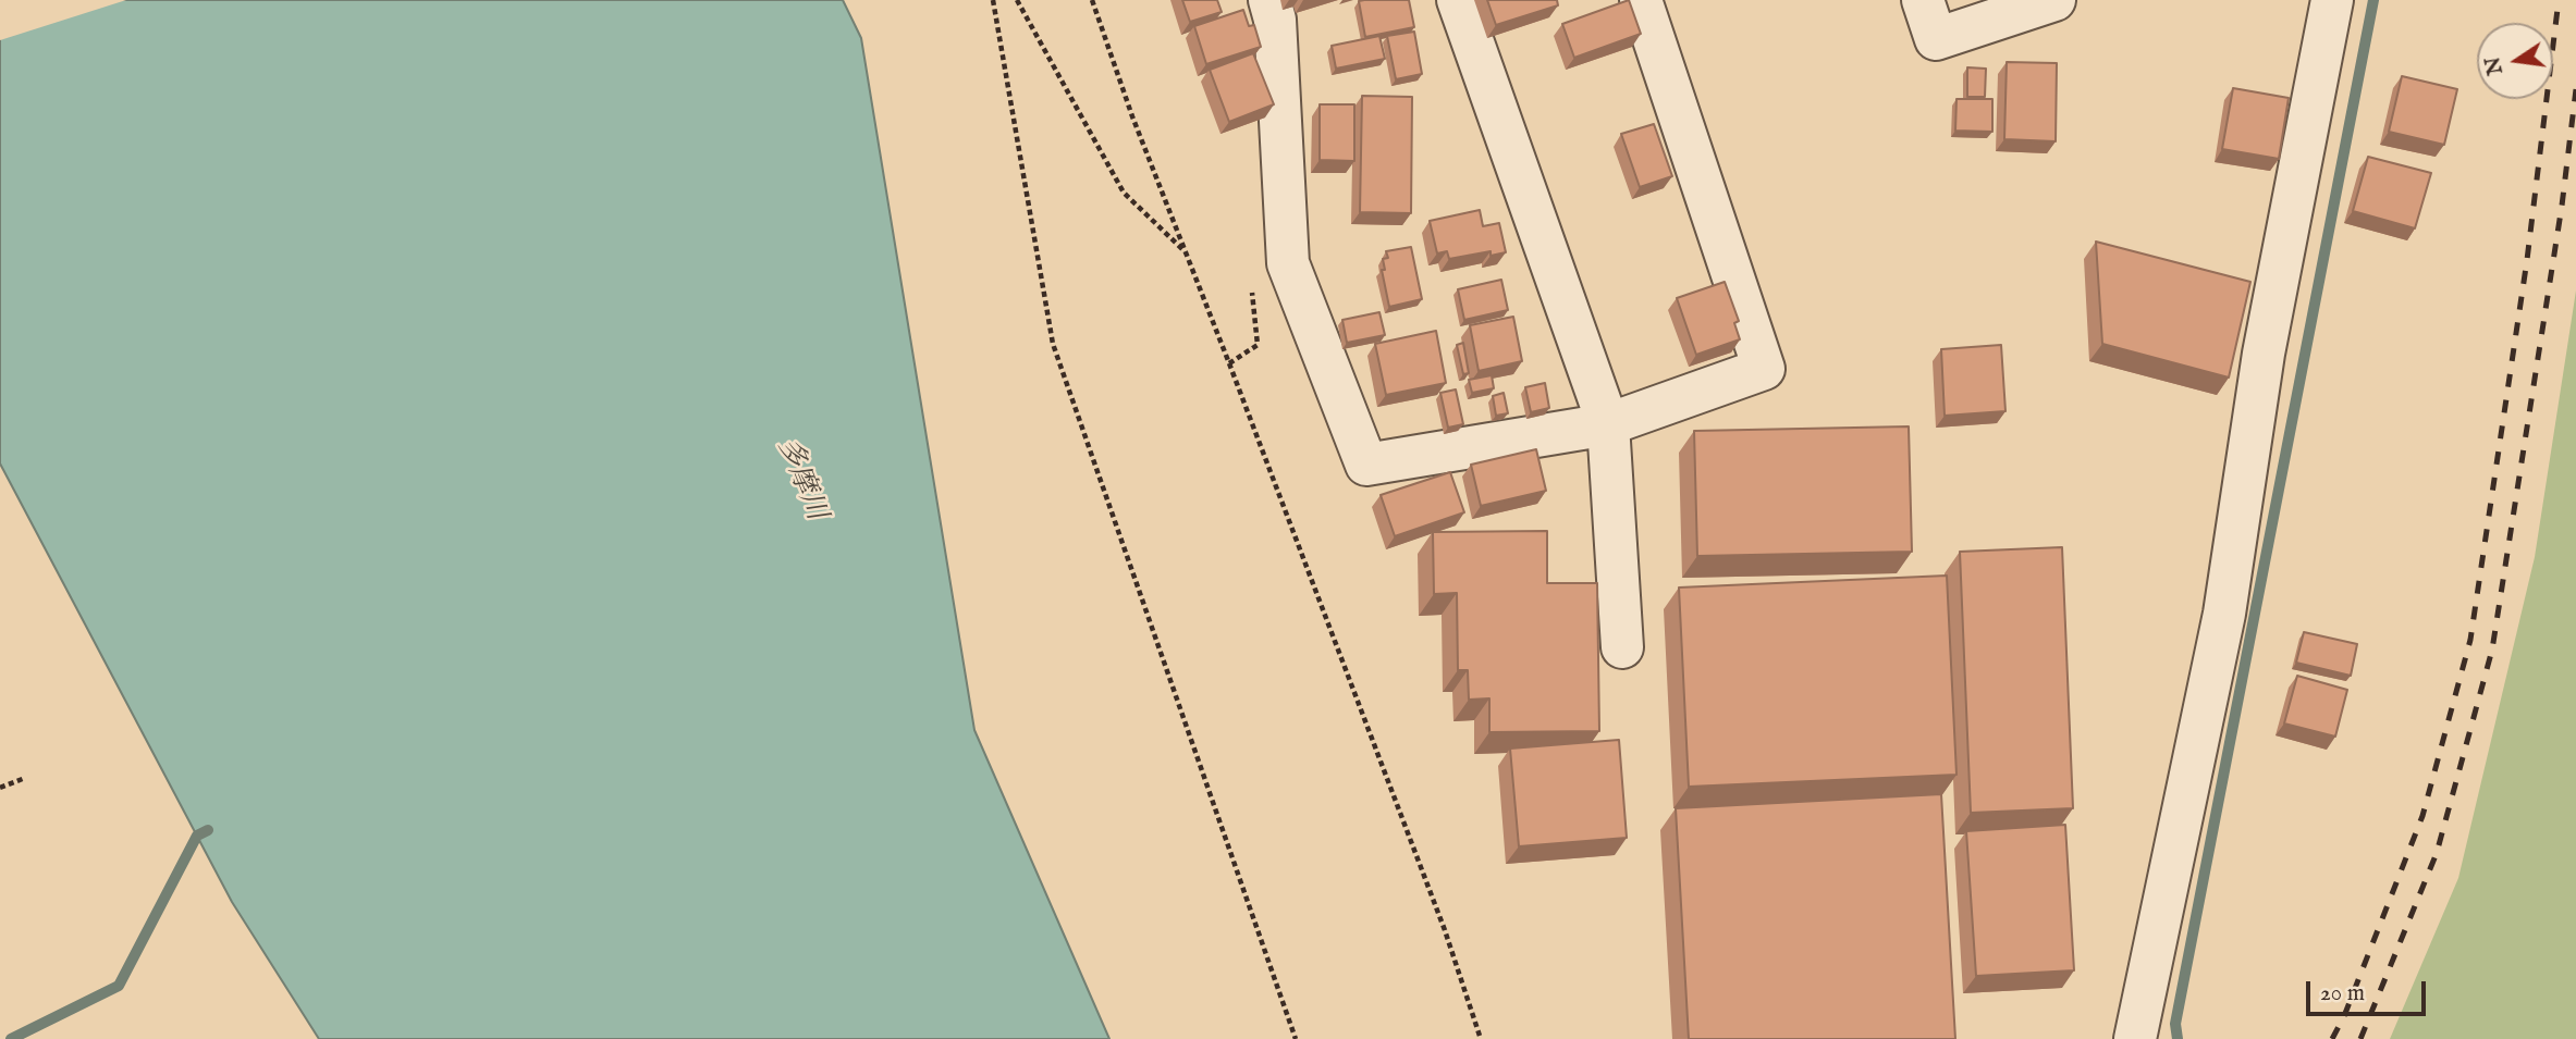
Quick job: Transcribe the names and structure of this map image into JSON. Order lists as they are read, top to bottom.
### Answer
{
  "water": ["多摩川"],
  "scale_bar": "20 m",
  "north": "left"
}
